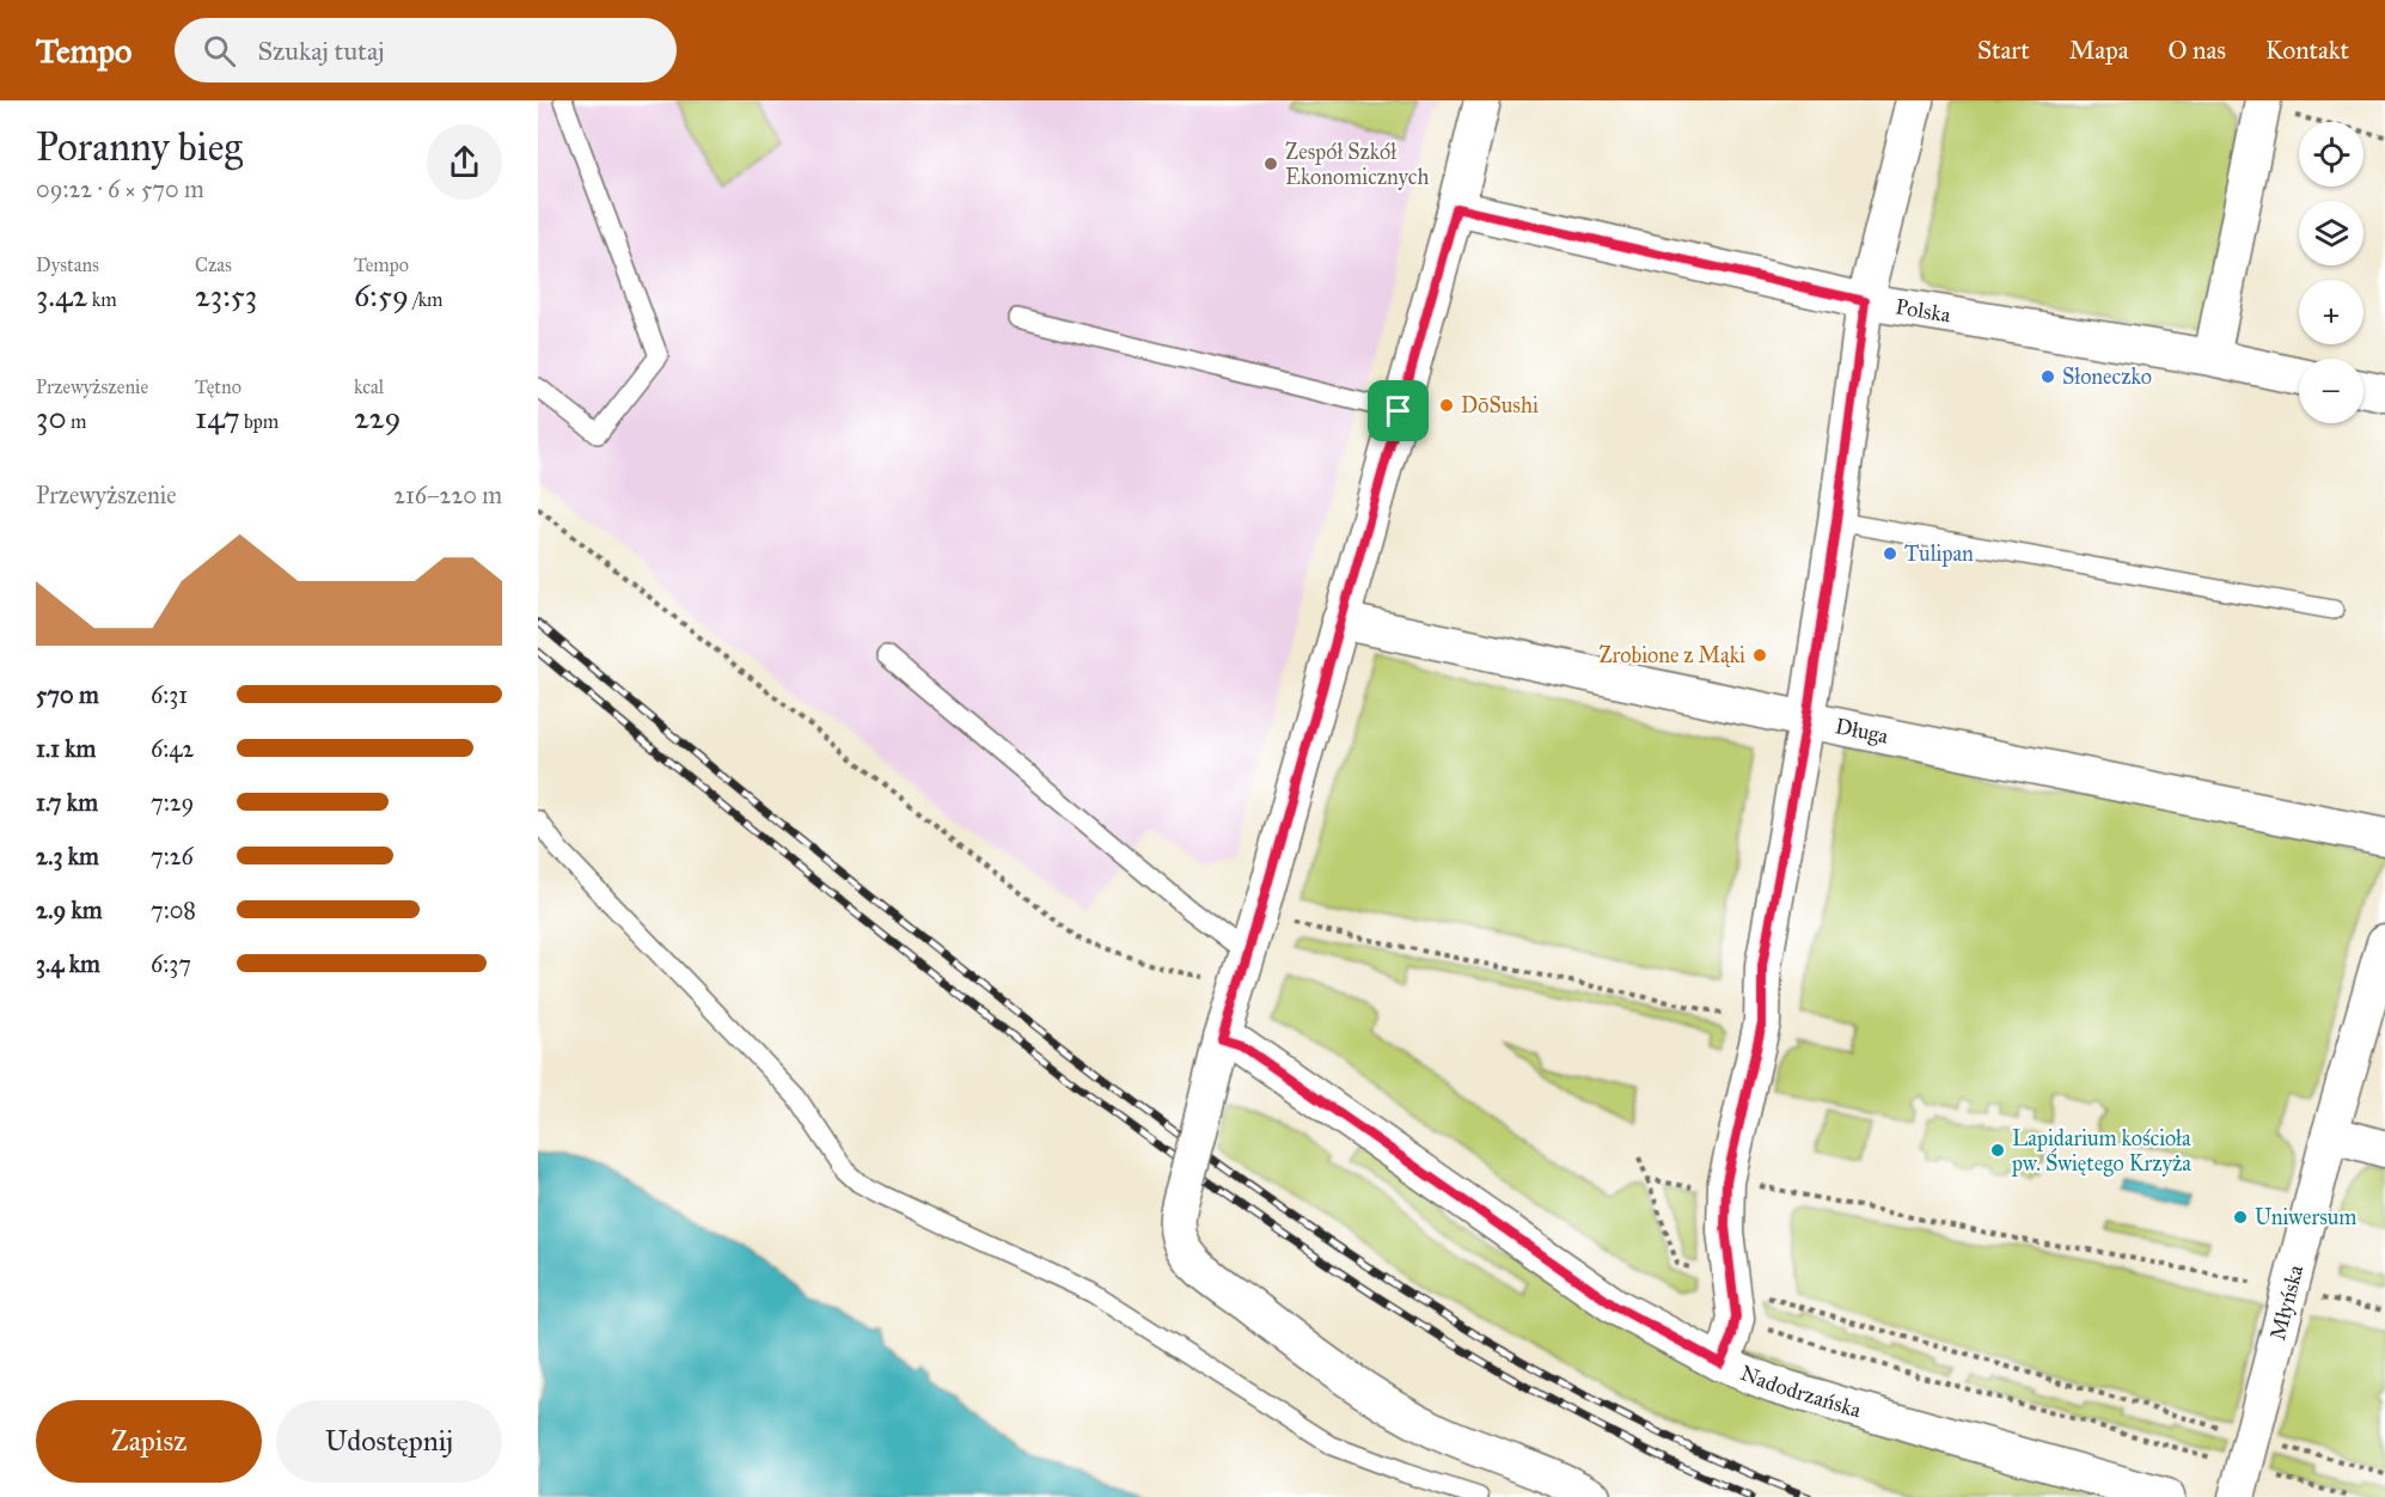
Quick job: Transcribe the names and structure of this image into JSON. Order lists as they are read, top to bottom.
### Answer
{
  "streets": {
    "street": [
      "Polska",
      "Długa",
      "Młyńska",
      "Nadodrzańska"
    ]
  },
  "places": [
    "Zespół Szkół Ekonomicznych",
    "Słoneczko",
    "DōSushi",
    "Tulipan",
    "Zrobione z Mąki",
    "Lapidarium kościoła pw. Świętego Krzyża",
    "Uniwersum"
  ],
  "page": {
    "header": "Tempo",
    "search": "Szukaj tutaj",
    "nav": [
      "Start",
      "Mapa",
      "O nas",
      "Kontakt"
    ],
    "heading": ["Poranny bieg", "09:22 · 6 × 570 m"],
    "map_buttons": ["+", "−"],
    "stats": [
      ["Dystans", "3.42 km"],
      ["Czas", "23:53"],
      ["Tempo", "6:59 /km"],
      ["Przewyższenie", "30 m"],
      ["Tętno", "147 bpm"],
      ["kcal", "229"]
    ],
    "chart": ["Przewyższenie", "216–220 m"],
    "list": [
      {
        "name": "570 m",
        "note": "6:31"
      },
      {
        "name": "1.1 km",
        "note": "6:42"
      },
      {
        "name": "1.7 km",
        "note": "7:29"
      },
      {
        "name": "2.3 km",
        "note": "7:26"
      },
      {
        "name": "2.9 km",
        "note": "7:08"
      },
      {
        "name": "3.4 km",
        "note": "6:37"
      }
    ],
    "buttons": ["Zapisz", "Udostępnij"]
  }
}
